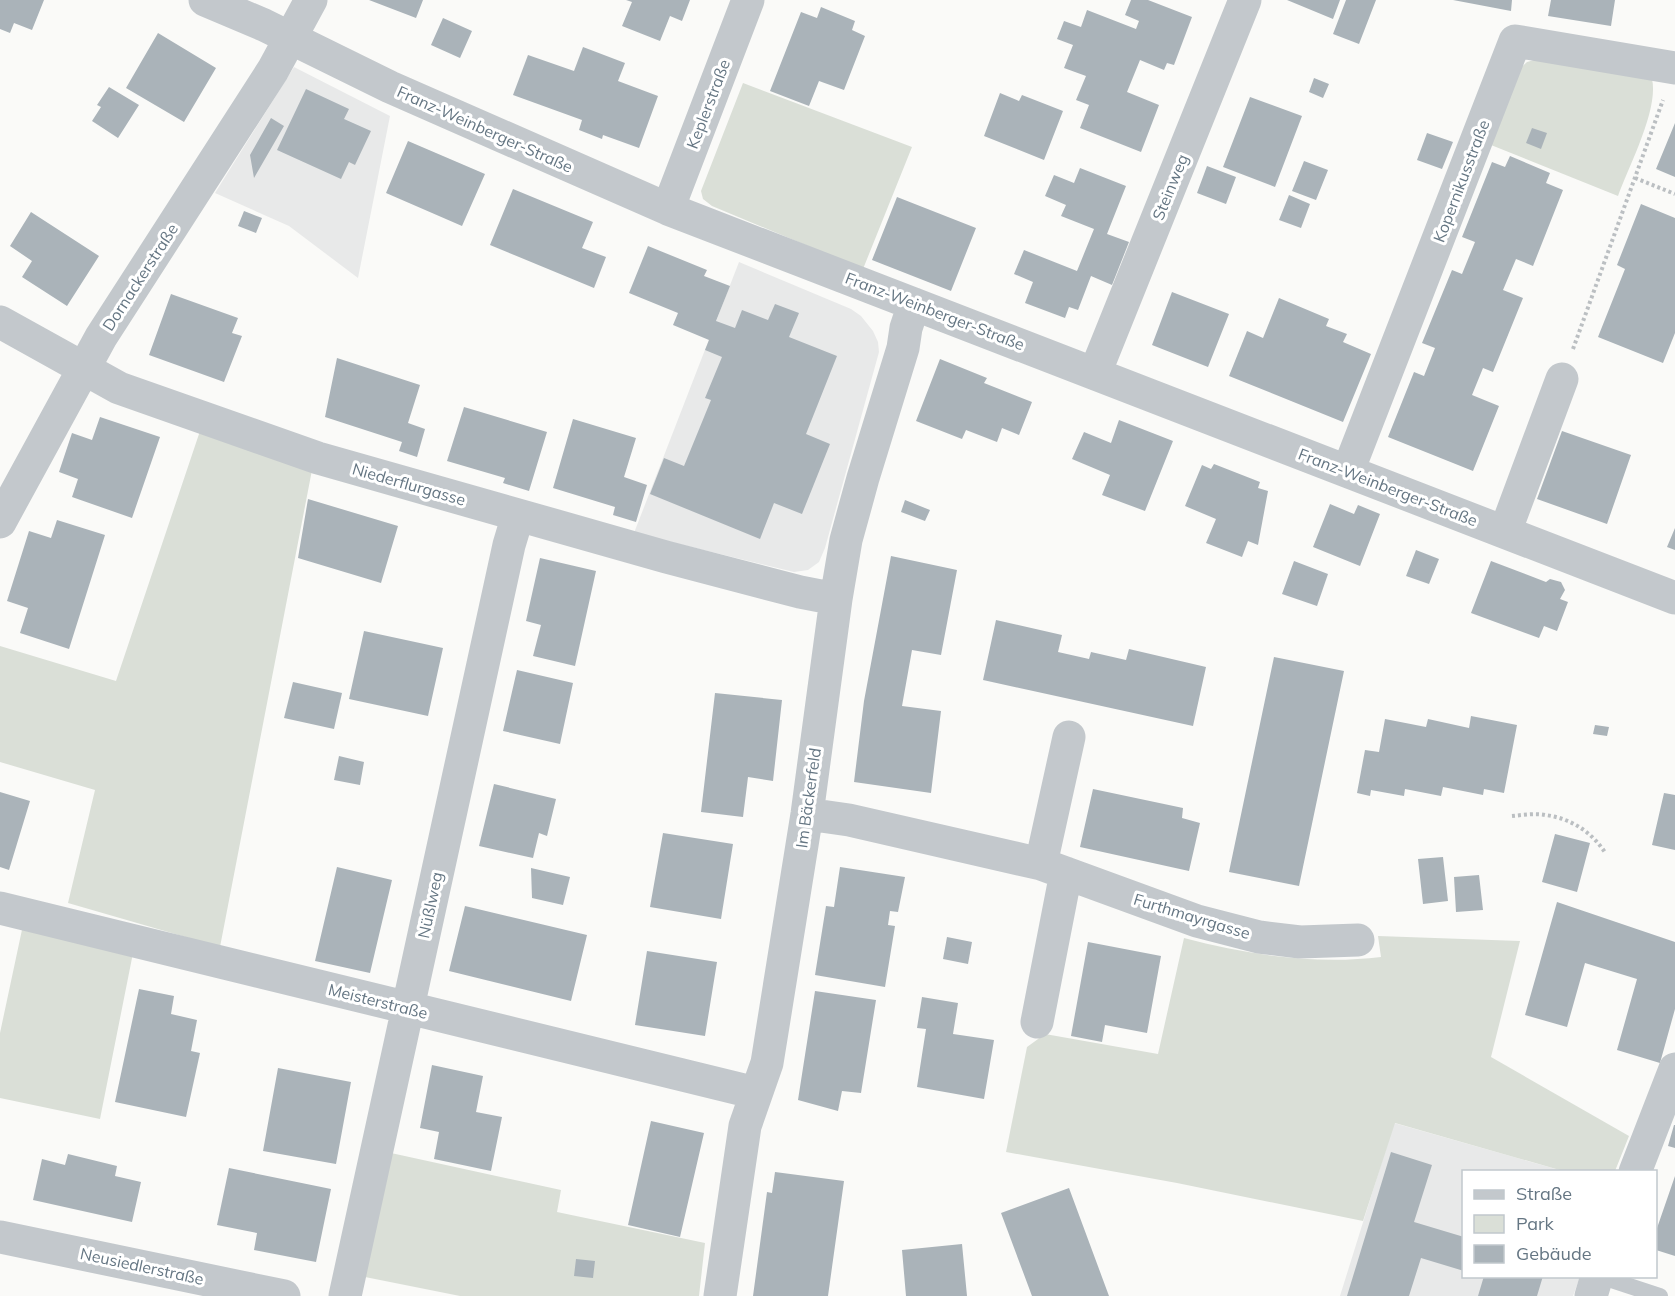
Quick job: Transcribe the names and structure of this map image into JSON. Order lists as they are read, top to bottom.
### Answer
{
  "streets": {
    "street": [
      "Keplerstraße",
      "Franz-Weinberger-Straße",
      "Kopernikusstraße",
      "Steinweg",
      "Dornackerstraße",
      "Niederflurgasse",
      "Im Bäckerfeld",
      "Nüßlweg",
      "Furthmayrgasse",
      "Meisterstraße",
      "Neusiedlerstraße"
    ]
  },
  "crossings": [
    ["Keplerstraße", "Franz-Weinberger-Straße"],
    ["Franz-Weinberger-Straße", "Kopernikusstraße"],
    ["Franz-Weinberger-Straße", "Steinweg"],
    ["Franz-Weinberger-Straße", "Dornackerstraße"],
    ["Franz-Weinberger-Straße", "Im Bäckerfeld"],
    ["Dornackerstraße", "Niederflurgasse"],
    ["Niederflurgasse", "Im Bäckerfeld"],
    ["Niederflurgasse", "Nüßlweg"],
    ["Im Bäckerfeld", "Furthmayrgasse"],
    ["Im Bäckerfeld", "Meisterstraße"],
    ["Nüßlweg", "Meisterstraße"]
  ],
  "legend": ["Straße", "Park", "Gebäude"]
}
